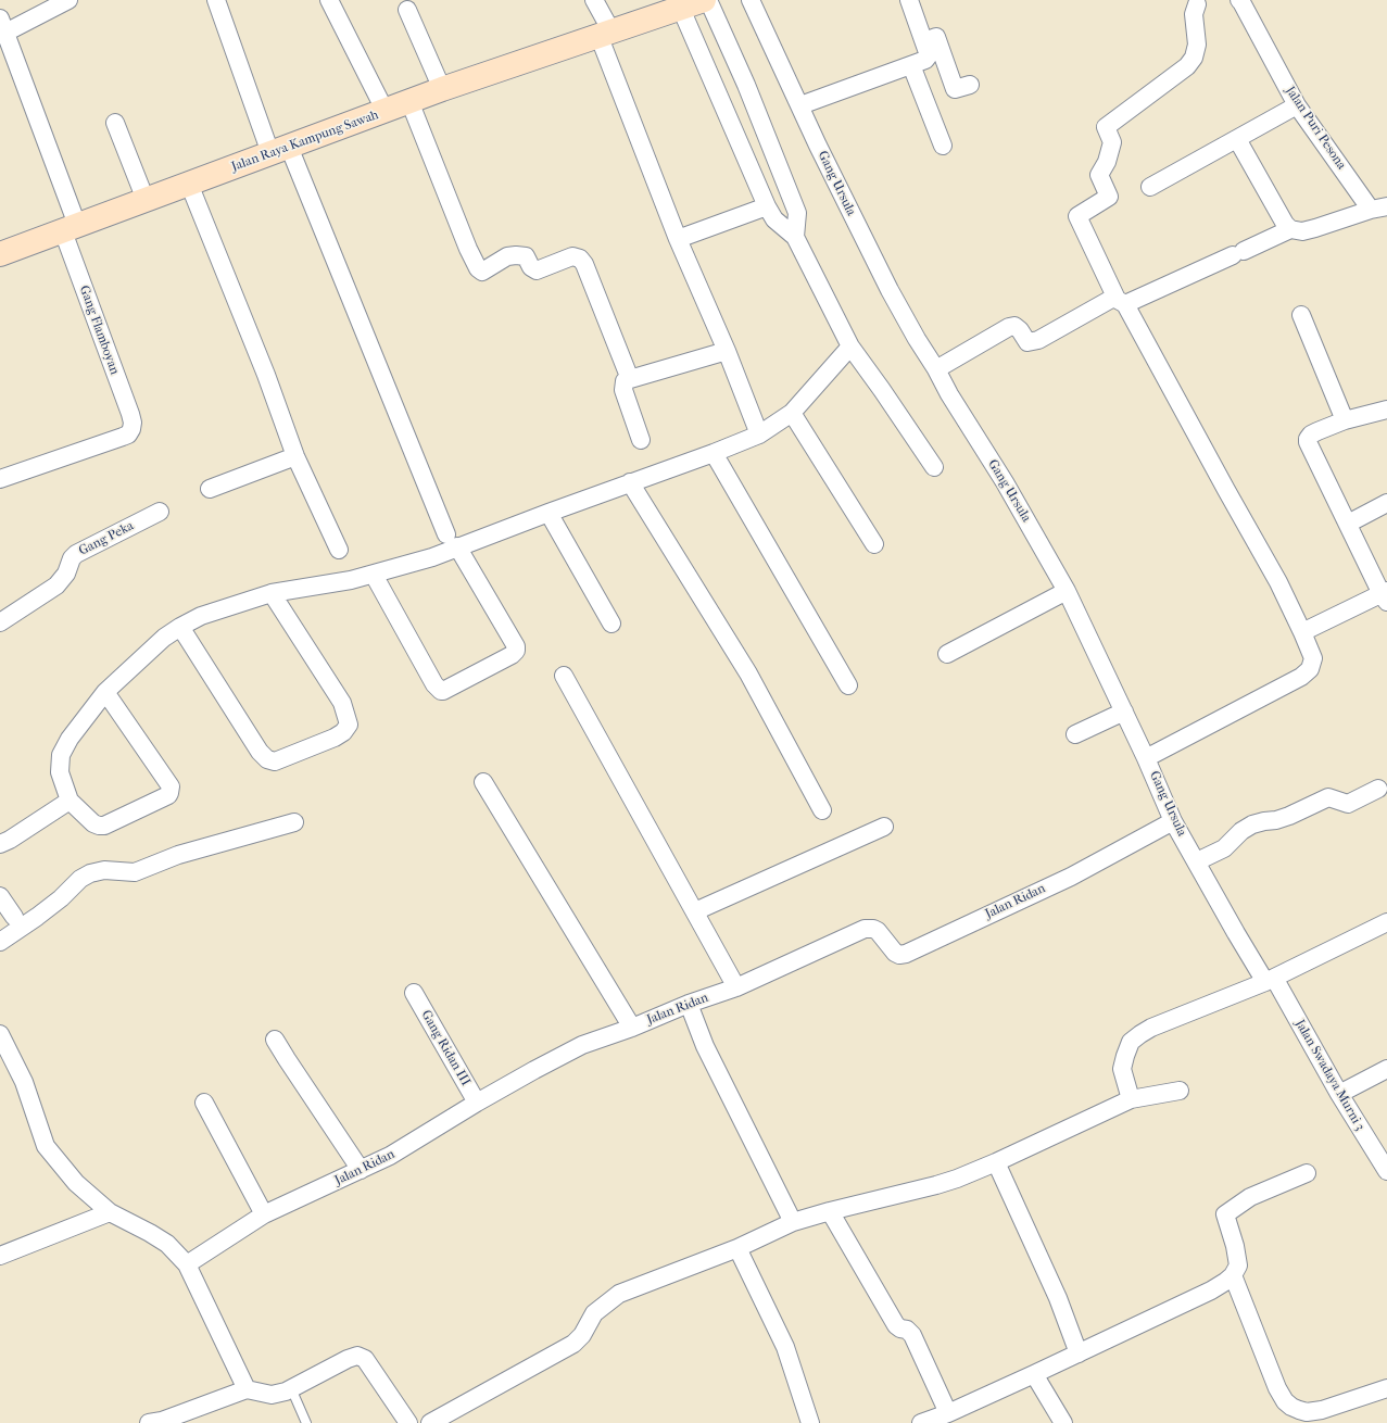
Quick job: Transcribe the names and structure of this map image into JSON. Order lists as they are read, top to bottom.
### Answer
{
  "streets": {
    "street": [
      "Jalan Puri Pesona",
      "Jalan Raya Kampung Sawah",
      "Gang Ursula",
      "Gang Flamboyan",
      "Gang Peka",
      "Jalan Ridan",
      "Gang Ridan III",
      "Jalan Swadaya Murni 3"
    ]
  },
  "crossings": [
    ["Jalan Raya Kampung Sawah", "Gang Flamboyan"],
    ["Gang Ursula", "Jalan Ridan"],
    ["Gang Ursula", "Jalan Swadaya Murni 3"],
    ["Jalan Ridan", "Gang Ridan III"]
  ]
}
